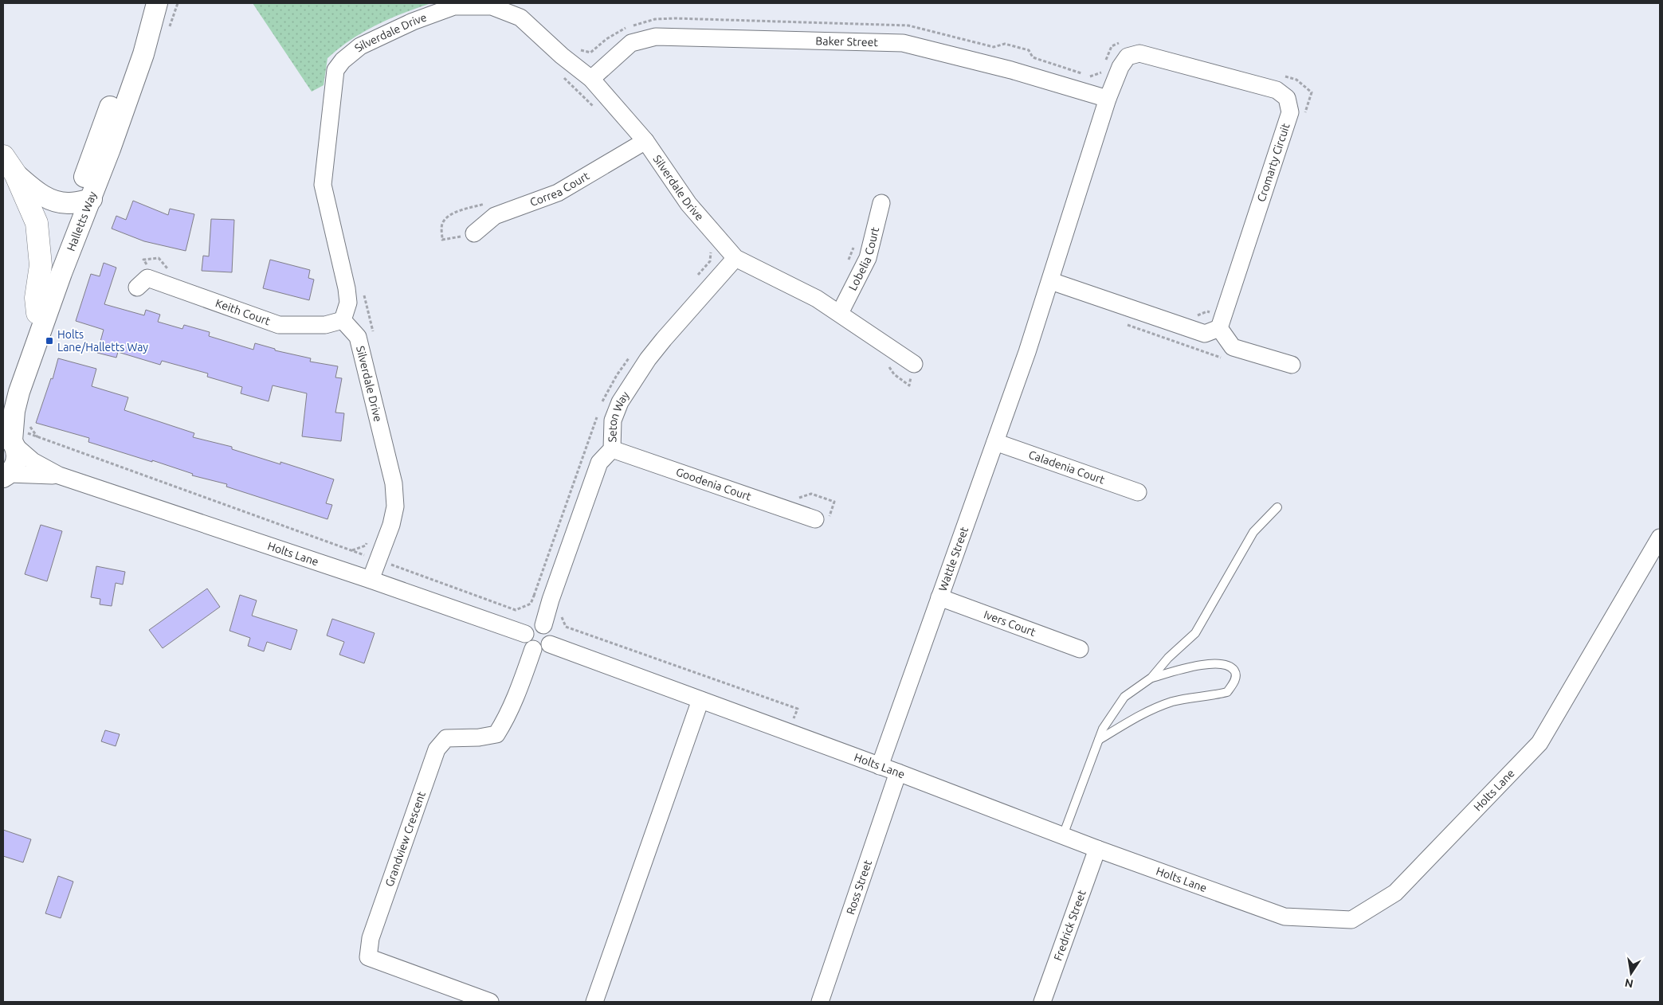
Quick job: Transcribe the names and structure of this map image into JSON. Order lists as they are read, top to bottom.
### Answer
{
  "streets": {
    "street": [
      "Silverdale Drive",
      "Baker Street",
      "Cromarty Circuit",
      "Correa Court",
      "Halletts Way",
      "Lobelia Court",
      "Keith Court",
      "Seton Way",
      "Caladenia Court",
      "Goodenia Court",
      "Holts Lane",
      "Wattle Street",
      "Ivers Court",
      "Grandview Crescent",
      "Ross Street",
      "Fredrick Street"
    ]
  },
  "crossings": [
    ["Silverdale Drive", "Baker Street"],
    ["Silverdale Drive", "Correa Court"],
    ["Silverdale Drive", "Lobelia Court"],
    ["Silverdale Drive", "Keith Court"],
    ["Silverdale Drive", "Seton Way"],
    ["Silverdale Drive", "Holts Lane"],
    ["Baker Street", "Cromarty Circuit"],
    ["Cromarty Circuit", "Wattle Street"],
    ["Halletts Way", "Holts Lane"],
    ["Seton Way", "Goodenia Court"],
    ["Seton Way", "Holts Lane"],
    ["Seton Way", "Grandview Crescent"],
    ["Caladenia Court", "Wattle Street"],
    ["Holts Lane", "Wattle Street"],
    ["Holts Lane", "Grandview Crescent"],
    ["Holts Lane", "Ross Street"],
    ["Holts Lane", "Fredrick Street"],
    ["Wattle Street", "Ivers Court"]
  ],
  "places": {
    "transit": ["Holts Lane/Halletts Way"]
  },
  "north": "bottom"
}
